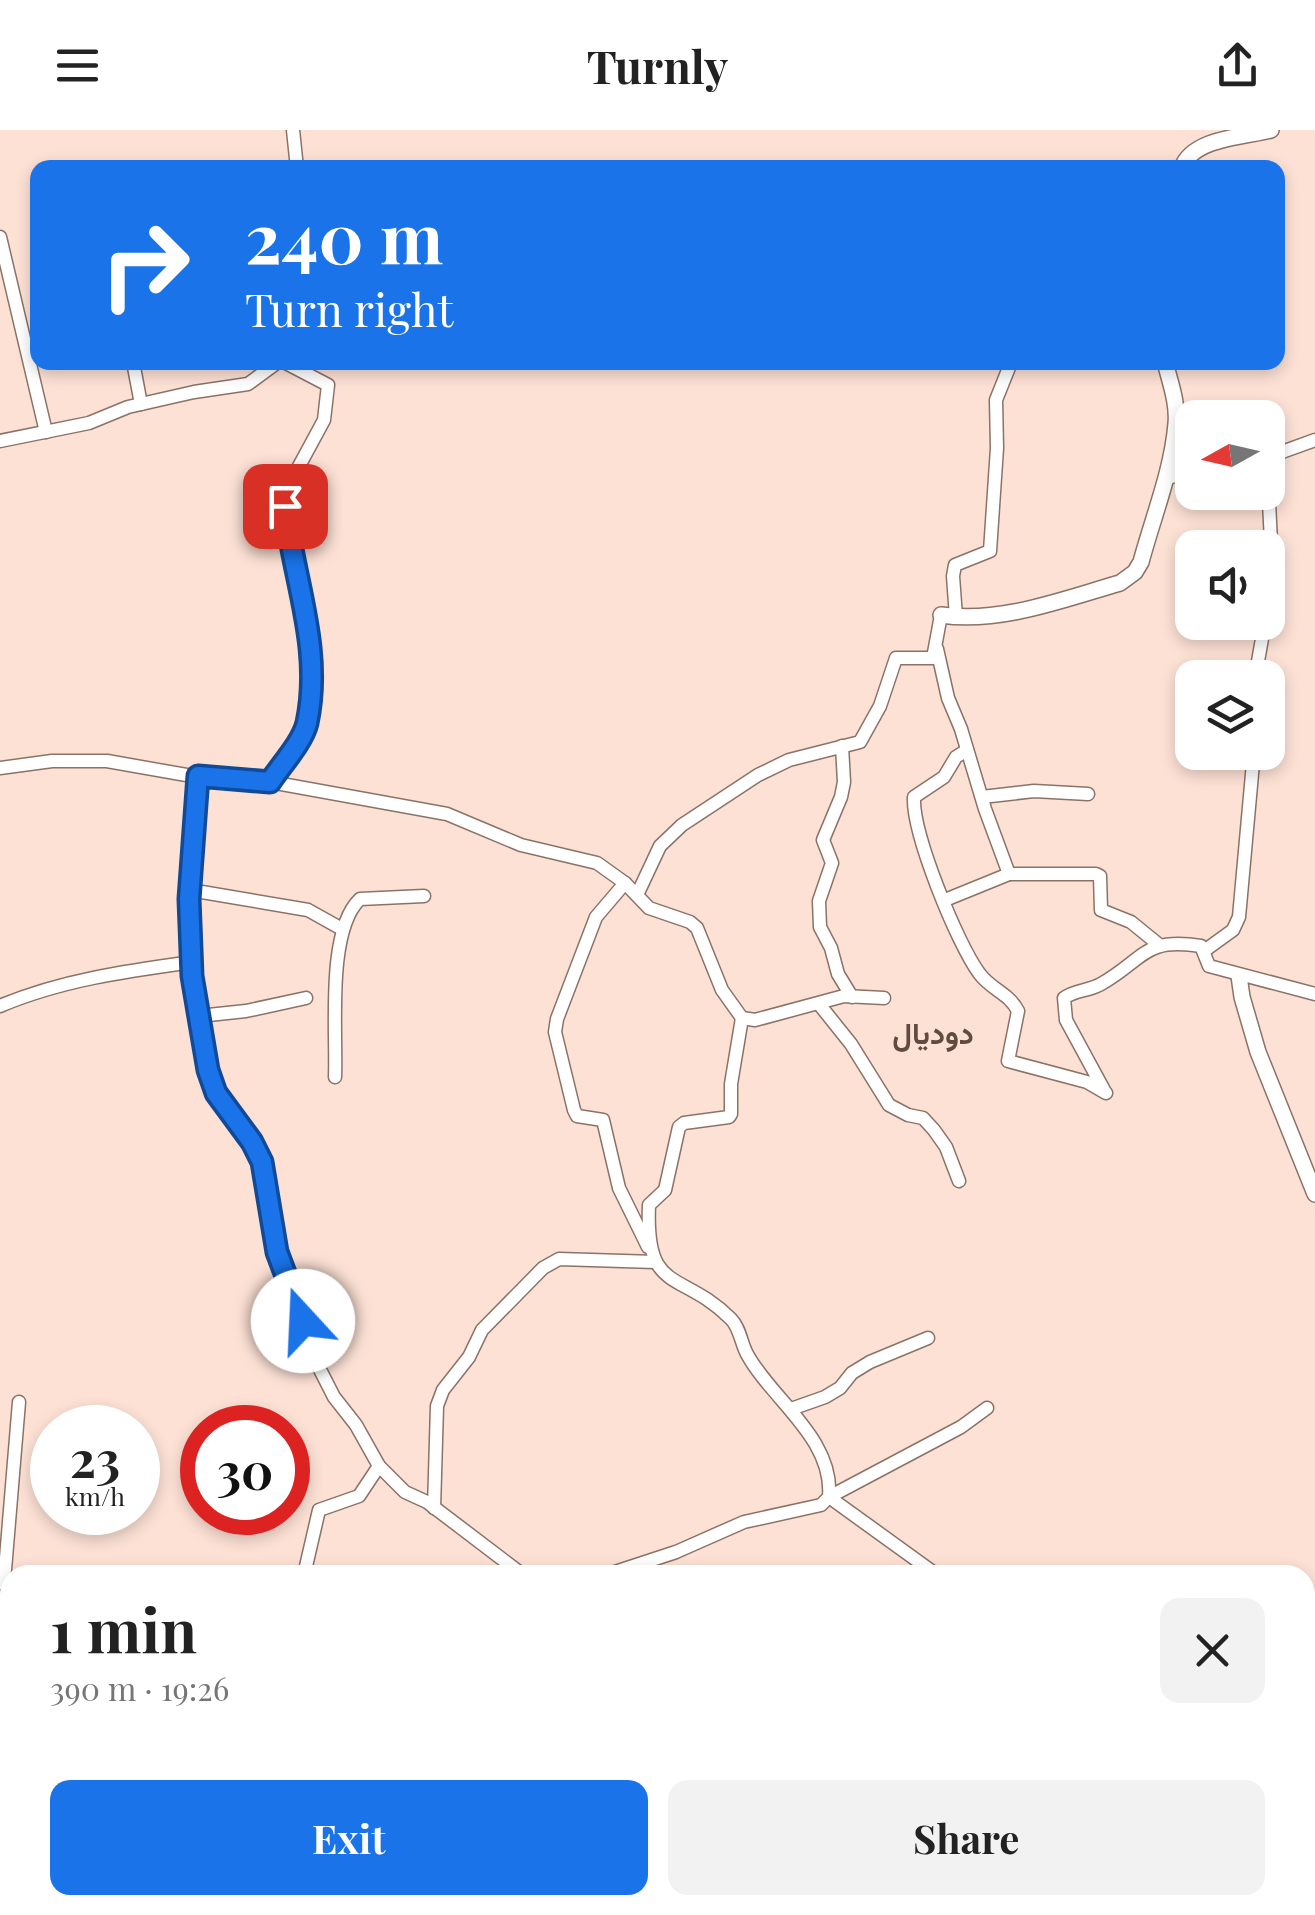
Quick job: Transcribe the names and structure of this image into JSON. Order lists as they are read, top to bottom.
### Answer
{
  "districts": ["دودیال"],
  "north": "left",
  "page": {
    "header": "Turnly",
    "turn": ["240 m", "Turn right"],
    "speed": "23 km/h",
    "limit": "30",
    "heading": ["1 min", "390 m · 19:26"],
    "buttons": ["Exit", "Share"]
  }
}
